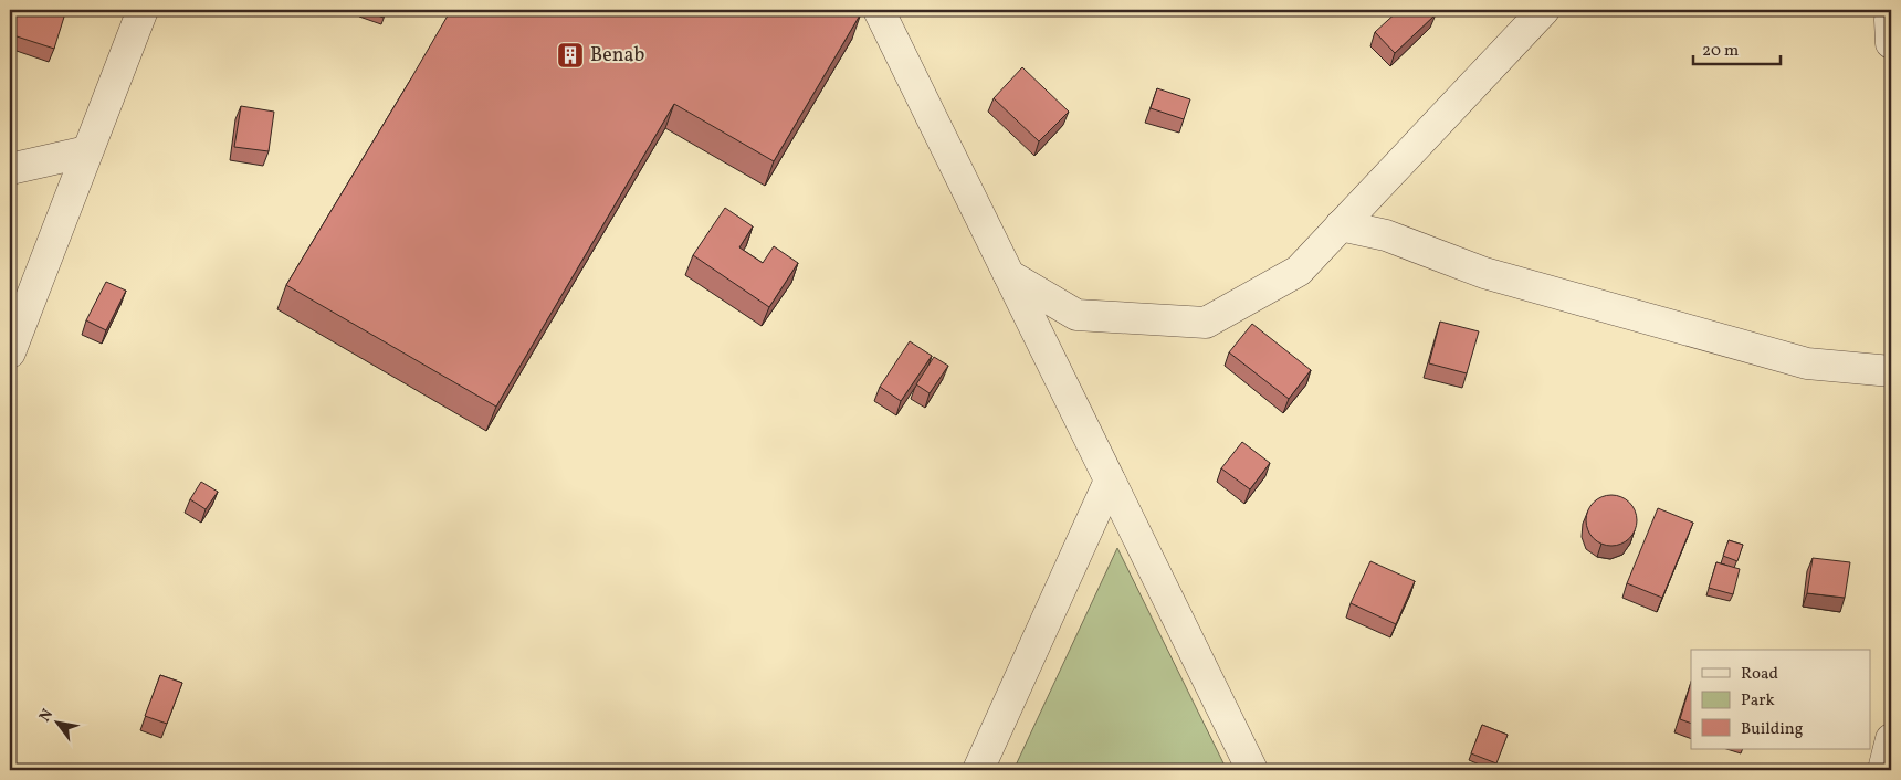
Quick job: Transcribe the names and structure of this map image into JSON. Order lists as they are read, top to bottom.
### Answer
{
  "places": {
    "building": ["Benab"]
  },
  "legend": ["Road", "Park", "Building"],
  "scale_bar": "20 m",
  "north": "top left"
}
